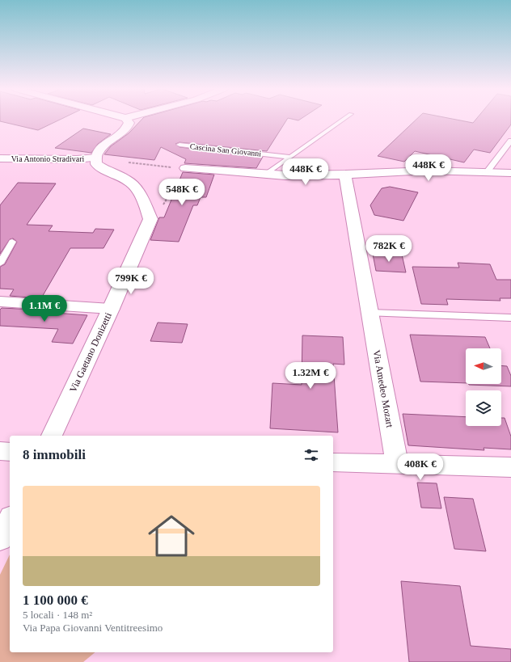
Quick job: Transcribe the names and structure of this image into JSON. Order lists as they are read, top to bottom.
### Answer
{
  "streets": {
    "street": ["Via Antonio Stradivari", "Via Gaetano Donizetti", "Via Amedeo Mozart"],
    "lane": ["Cascina San Giovanni"]
  },
  "crossings": [
    ["Via Antonio Stradivari", "Via Gaetano Donizetti"]
  ],
  "north": "left",
  "page": {
    "price": [
      "448K €",
      "448K €",
      "548K €",
      "782K €",
      "799K €",
      "1.1M €",
      "1.32M €",
      "408K €"
    ],
    "heading": "8 immobili",
    "list": [
      {
        "name": "1 100 000 €",
        "note": "5 locali · 148 m² · Via Papa Giovanni Ventitreesimo"
      }
    ]
  }
}
